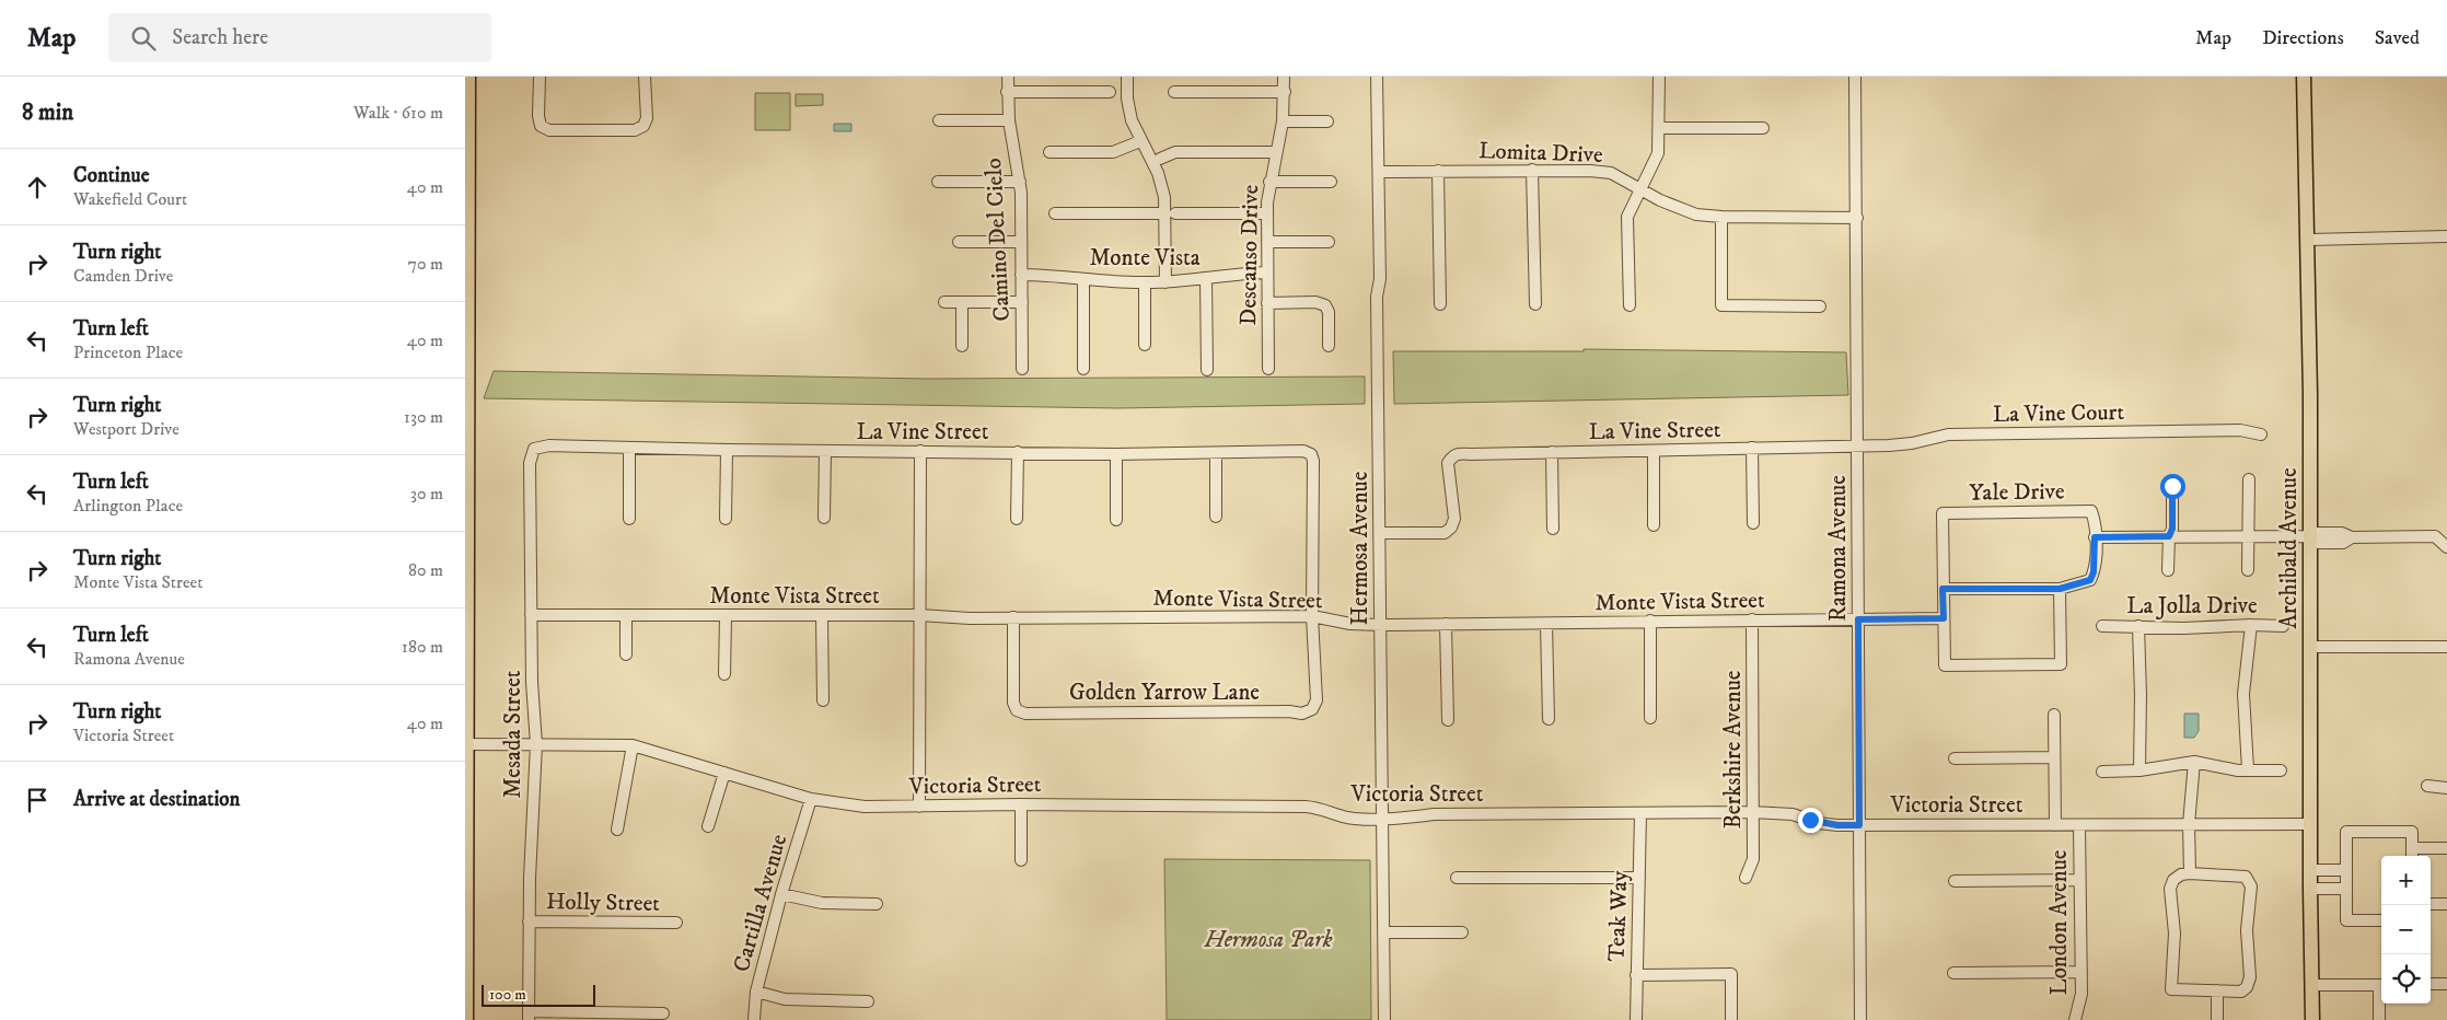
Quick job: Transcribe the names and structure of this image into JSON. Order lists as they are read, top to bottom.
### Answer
{
  "streets": {
    "main road": ["Archibald Avenue"],
    "street": [
      "Lomita Drive",
      "Camino Del Cielo",
      "Descanso Drive",
      "Monte Vista",
      "La Vine Court",
      "La Vine Street",
      "Yale Drive",
      "Hermosa Avenue",
      "Ramona Avenue",
      "Monte Vista Street",
      "La Jolla Drive",
      "Golden Yarrow Lane",
      "Mesada Street",
      "Berkshire Avenue",
      "Victoria Street",
      "Holly Street",
      "Cartilla Avenue",
      "Teak Way",
      "London Avenue"
    ]
  },
  "crossings": [
    ["Lomita Drive", "Hermosa Avenue"],
    ["Lomita Drive", "Ramona Avenue"],
    ["Camino Del Cielo", "Monte Vista"],
    ["Descanso Drive", "Monte Vista"],
    ["La Vine Court", "La Vine Street"],
    ["La Vine Court", "Ramona Avenue"],
    ["La Vine Street", "Hermosa Avenue"],
    ["La Vine Street", "Ramona Avenue"],
    ["La Vine Street", "Monte Vista Street"],
    ["La Vine Street", "Golden Yarrow Lane"],
    ["La Vine Street", "Mesada Street"],
    ["Hermosa Avenue", "Monte Vista Street"],
    ["Hermosa Avenue", "Victoria Street"],
    ["Ramona Avenue", "Monte Vista Street"],
    ["Ramona Avenue", "Victoria Street"],
    ["Archibald Avenue", "Victoria Street"],
    ["Monte Vista Street", "Golden Yarrow Lane"],
    ["Monte Vista Street", "Mesada Street"],
    ["Monte Vista Street", "Berkshire Avenue"],
    ["Mesada Street", "Victoria Street"],
    ["Mesada Street", "Holly Street"],
    ["Berkshire Avenue", "Victoria Street"],
    ["Victoria Street", "Cartilla Avenue"],
    ["Victoria Street", "Teak Way"],
    ["Victoria Street", "London Avenue"]
  ],
  "parks": ["Hermosa Park"],
  "scale_bar": "100 m",
  "page": {
    "header": "Map",
    "search": "Search here",
    "nav": ["Map", "Directions", "Saved"],
    "heading": ["8 min", "Walk · 610 m"],
    "list": [
      ["Continue", "Wakefield Court", "40 m"],
      ["Turn right", "Camden Drive", "70 m"],
      ["Turn left", "Princeton Place", "40 m"],
      ["Turn right", "Westport Drive", "130 m"],
      ["Turn left", "Arlington Place", "30 m"],
      ["Turn right", "Monte Vista Street", "80 m"],
      ["Turn left", "Ramona Avenue", "180 m"],
      ["Turn right", "Victoria Street", "40 m"],
      "Arrive at destination"
    ],
    "map_buttons": ["+", "−"],
    "scale": "100 m"
  }
}
